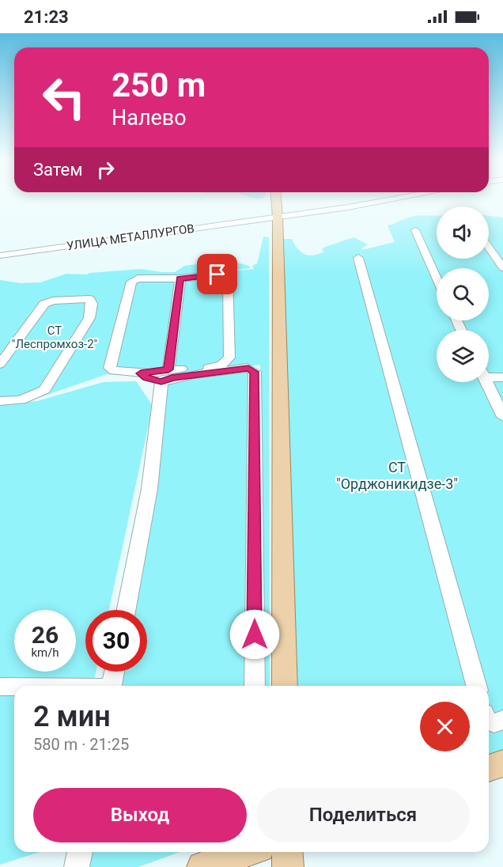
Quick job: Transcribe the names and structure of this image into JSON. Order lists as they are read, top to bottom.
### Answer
{
  "streets": {
    "street": ["УЛИЦА МЕТАЛЛУРГОВ"]
  },
  "parks": ["СТ \"Леспромхоз-2\"", "СТ \"Орджоникидзе-3\""],
  "page": {
    "status": "21:23",
    "turn": ["250 m", "Налево"],
    "then": "Затем",
    "speed": "26 km/h",
    "limit": "30",
    "heading": ["2 мин", "580 m · 21:25"],
    "buttons": ["Выход", "Поделиться"]
  }
}
